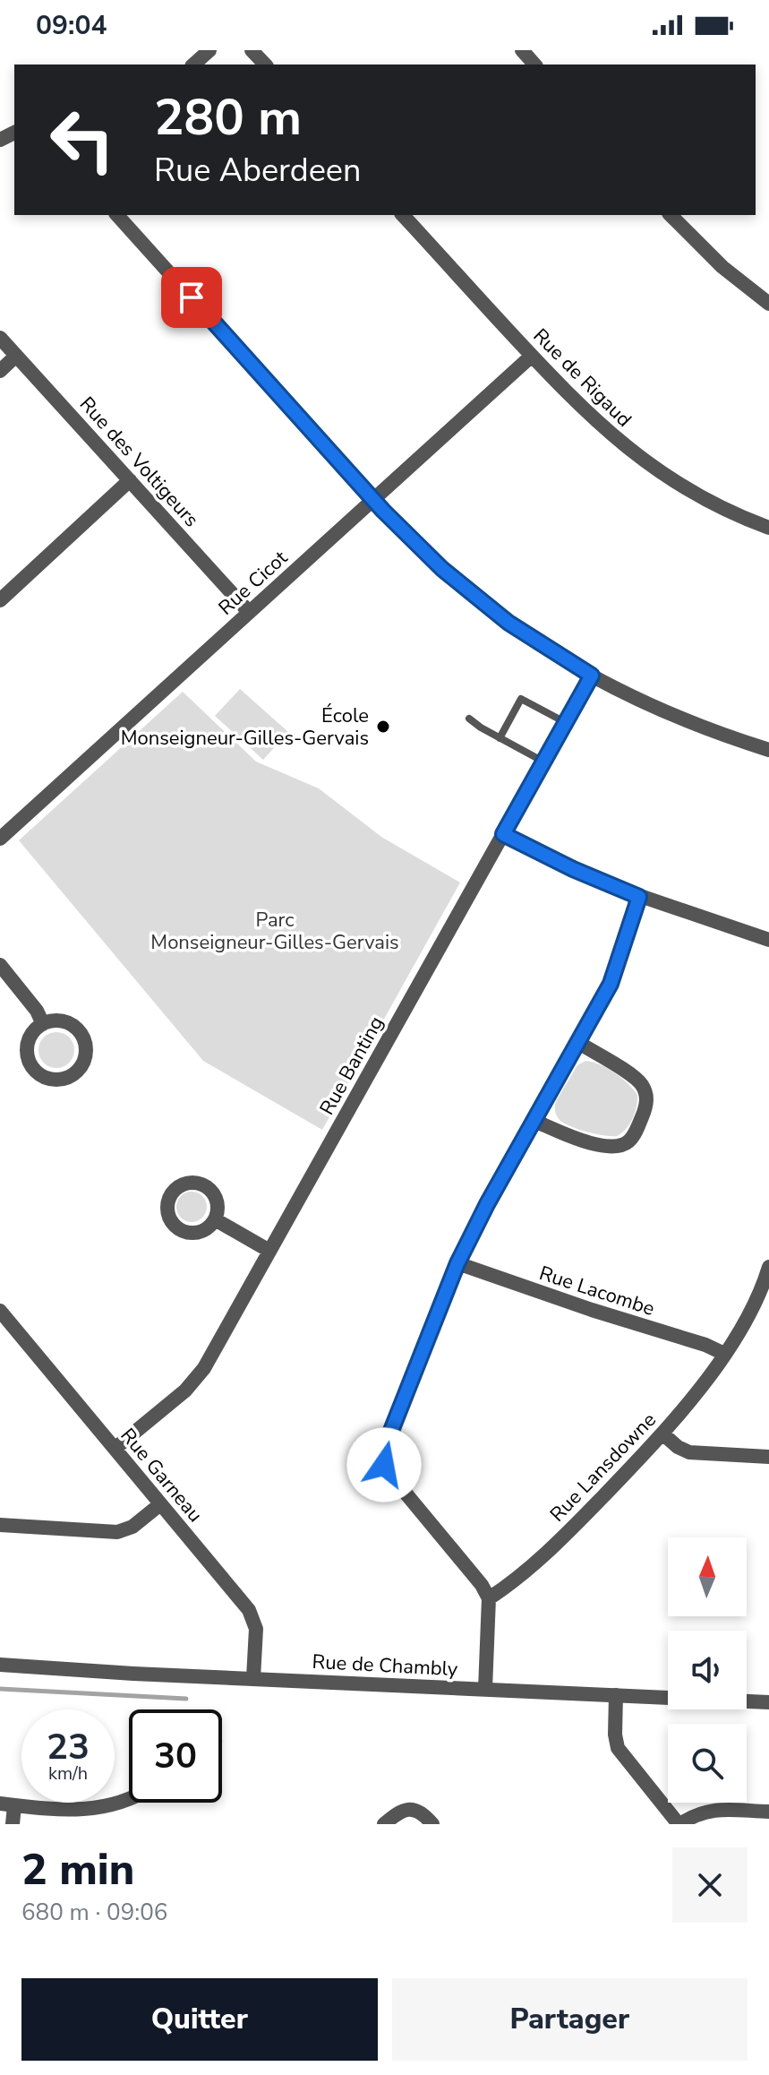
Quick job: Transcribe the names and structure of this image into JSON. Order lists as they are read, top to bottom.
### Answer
{
  "streets": {
    "street": [
      "Rue de Rigaud",
      "Rue des Voltigeurs",
      "Rue Cicot",
      "Rue Banting",
      "Rue Lacombe",
      "Rue Lansdowne",
      "Rue Garneau",
      "Rue de Chambly"
    ]
  },
  "crossings": [
    ["Rue de Rigaud", "Rue Cicot"],
    ["Rue des Voltigeurs", "Rue Cicot"],
    ["Rue Banting", "Rue Garneau"],
    ["Rue Lacombe", "Rue Lansdowne"],
    ["Rue Garneau", "Rue de Chambly"]
  ],
  "parks": ["Parc Monseigneur-Gilles-Gervais"],
  "places": ["École Monseigneur-Gilles-Gervais"],
  "north": "top",
  "page": {
    "status": "09:04",
    "turn": ["280 m", "Rue Aberdeen"],
    "speed": "23 km/h",
    "limit": "30",
    "heading": ["2 min", "680 m · 09:06"],
    "buttons": ["Quitter", "Partager"]
  }
}
